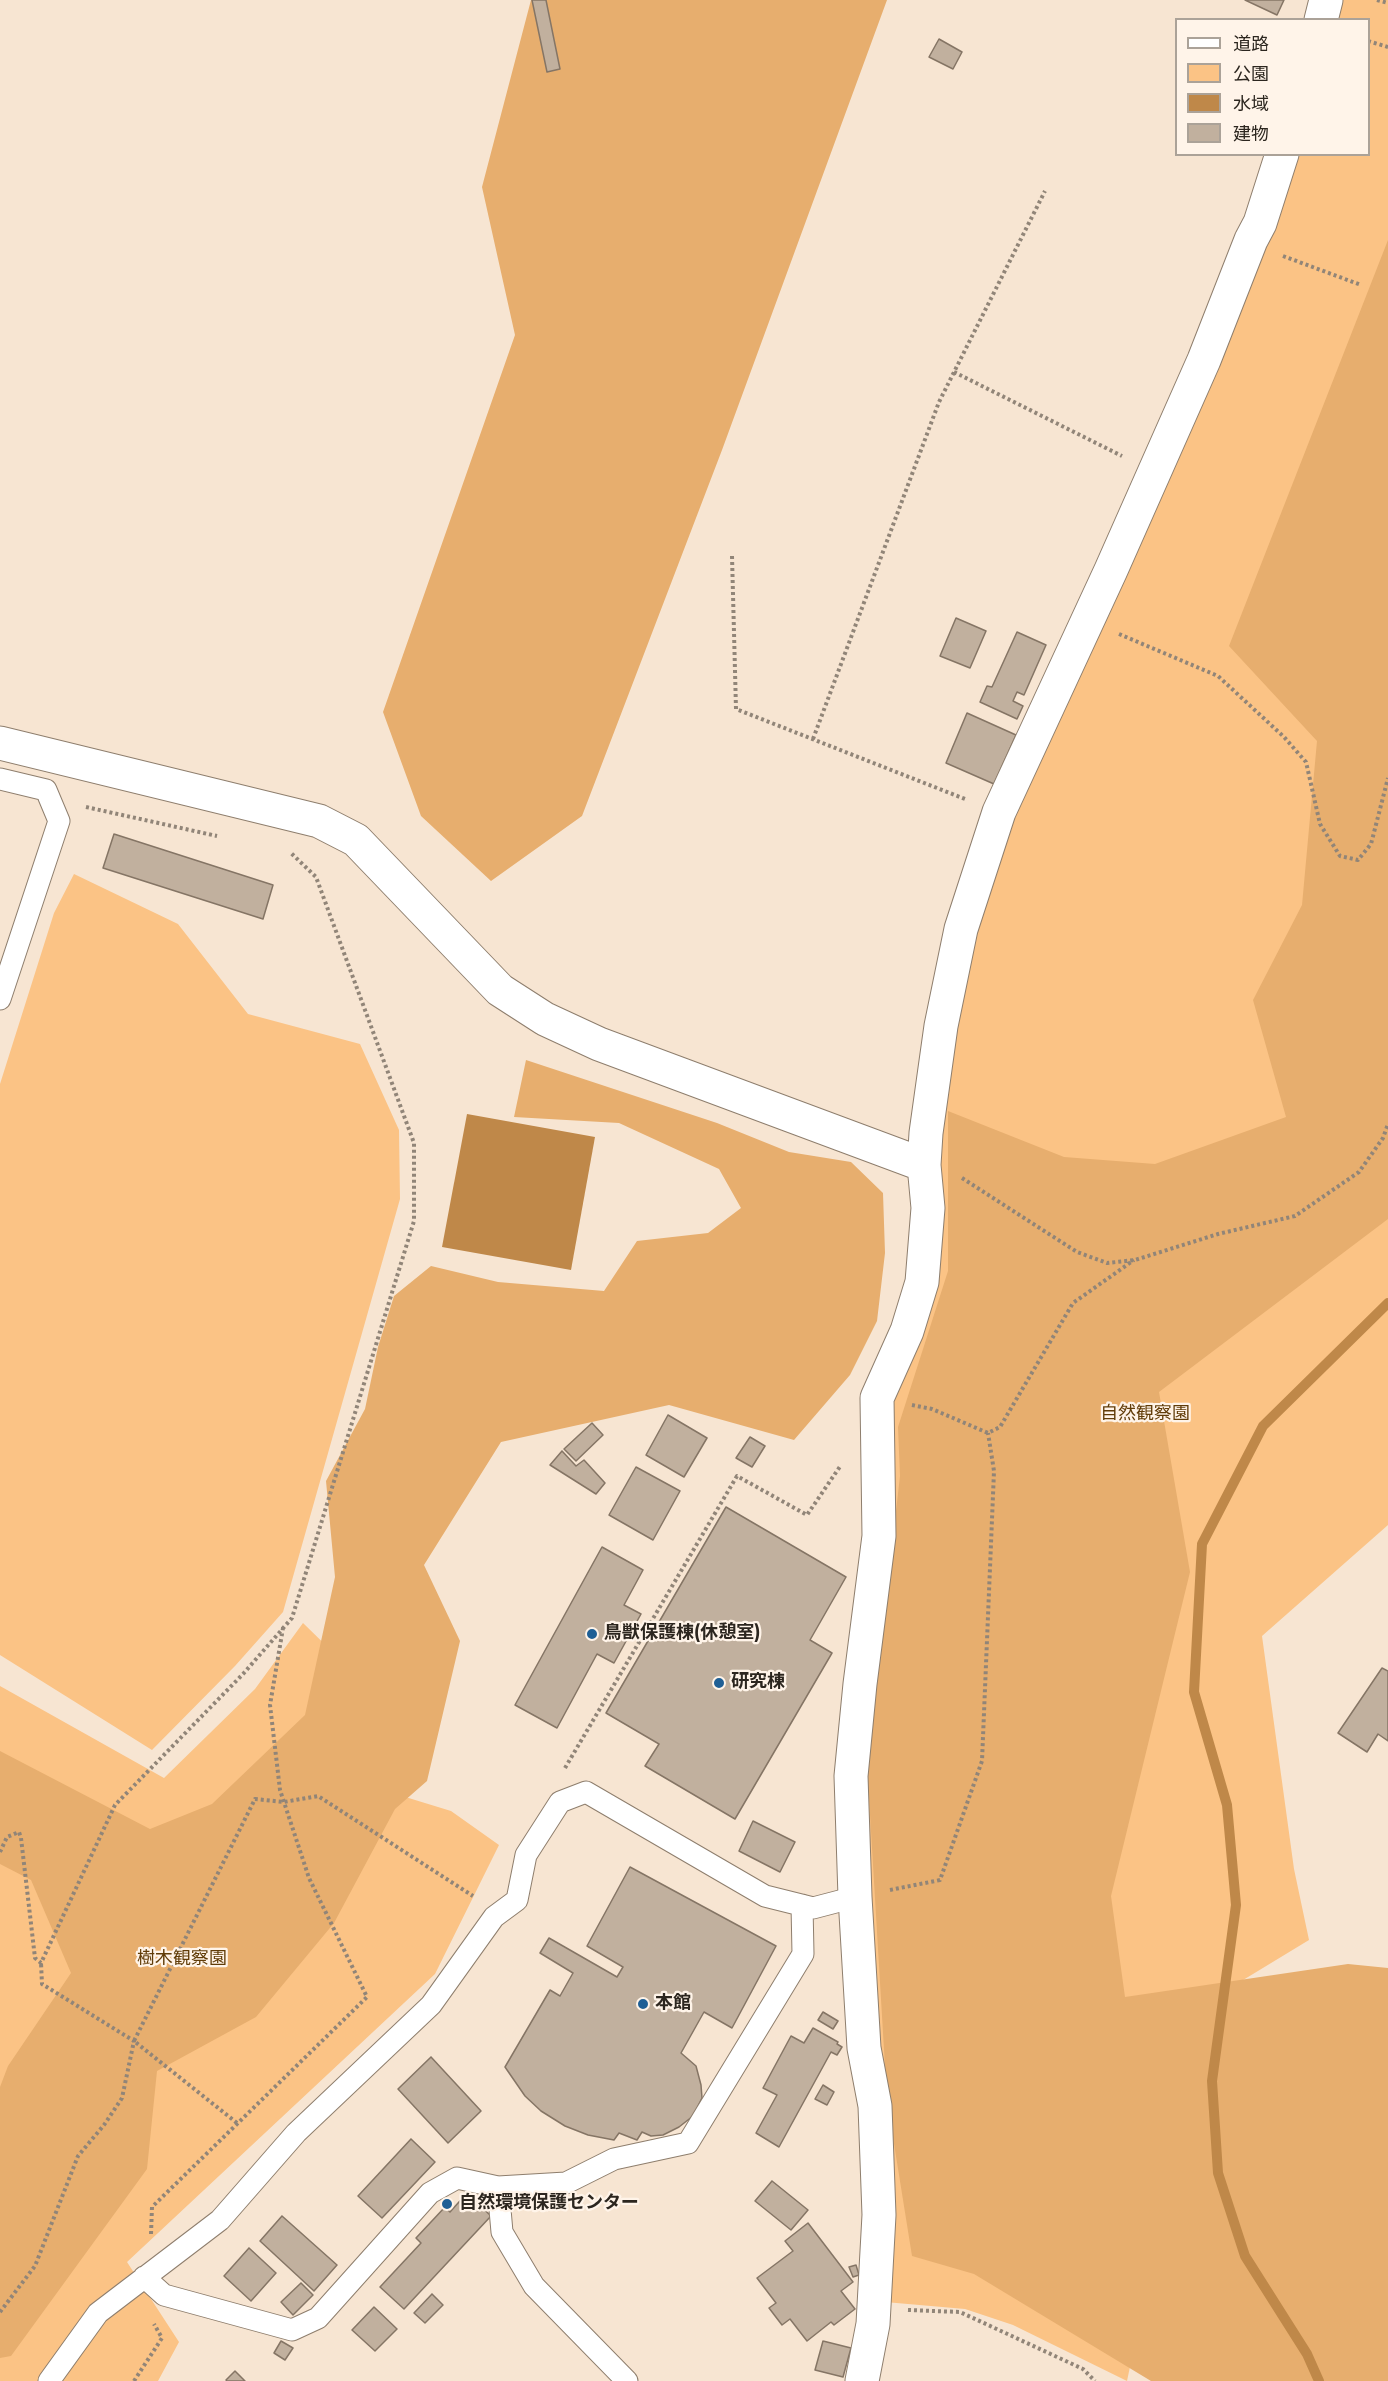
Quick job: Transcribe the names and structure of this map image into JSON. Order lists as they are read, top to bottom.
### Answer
{
  "parks": ["自然観察園", "樹木観察園"],
  "places": [
    "鳥獣保護棟(休憩室)",
    "研究棟",
    "本館",
    "自然環境保護センター"
  ],
  "legend": [
    "道路",
    "公園",
    "水域",
    "建物"
  ]
}
